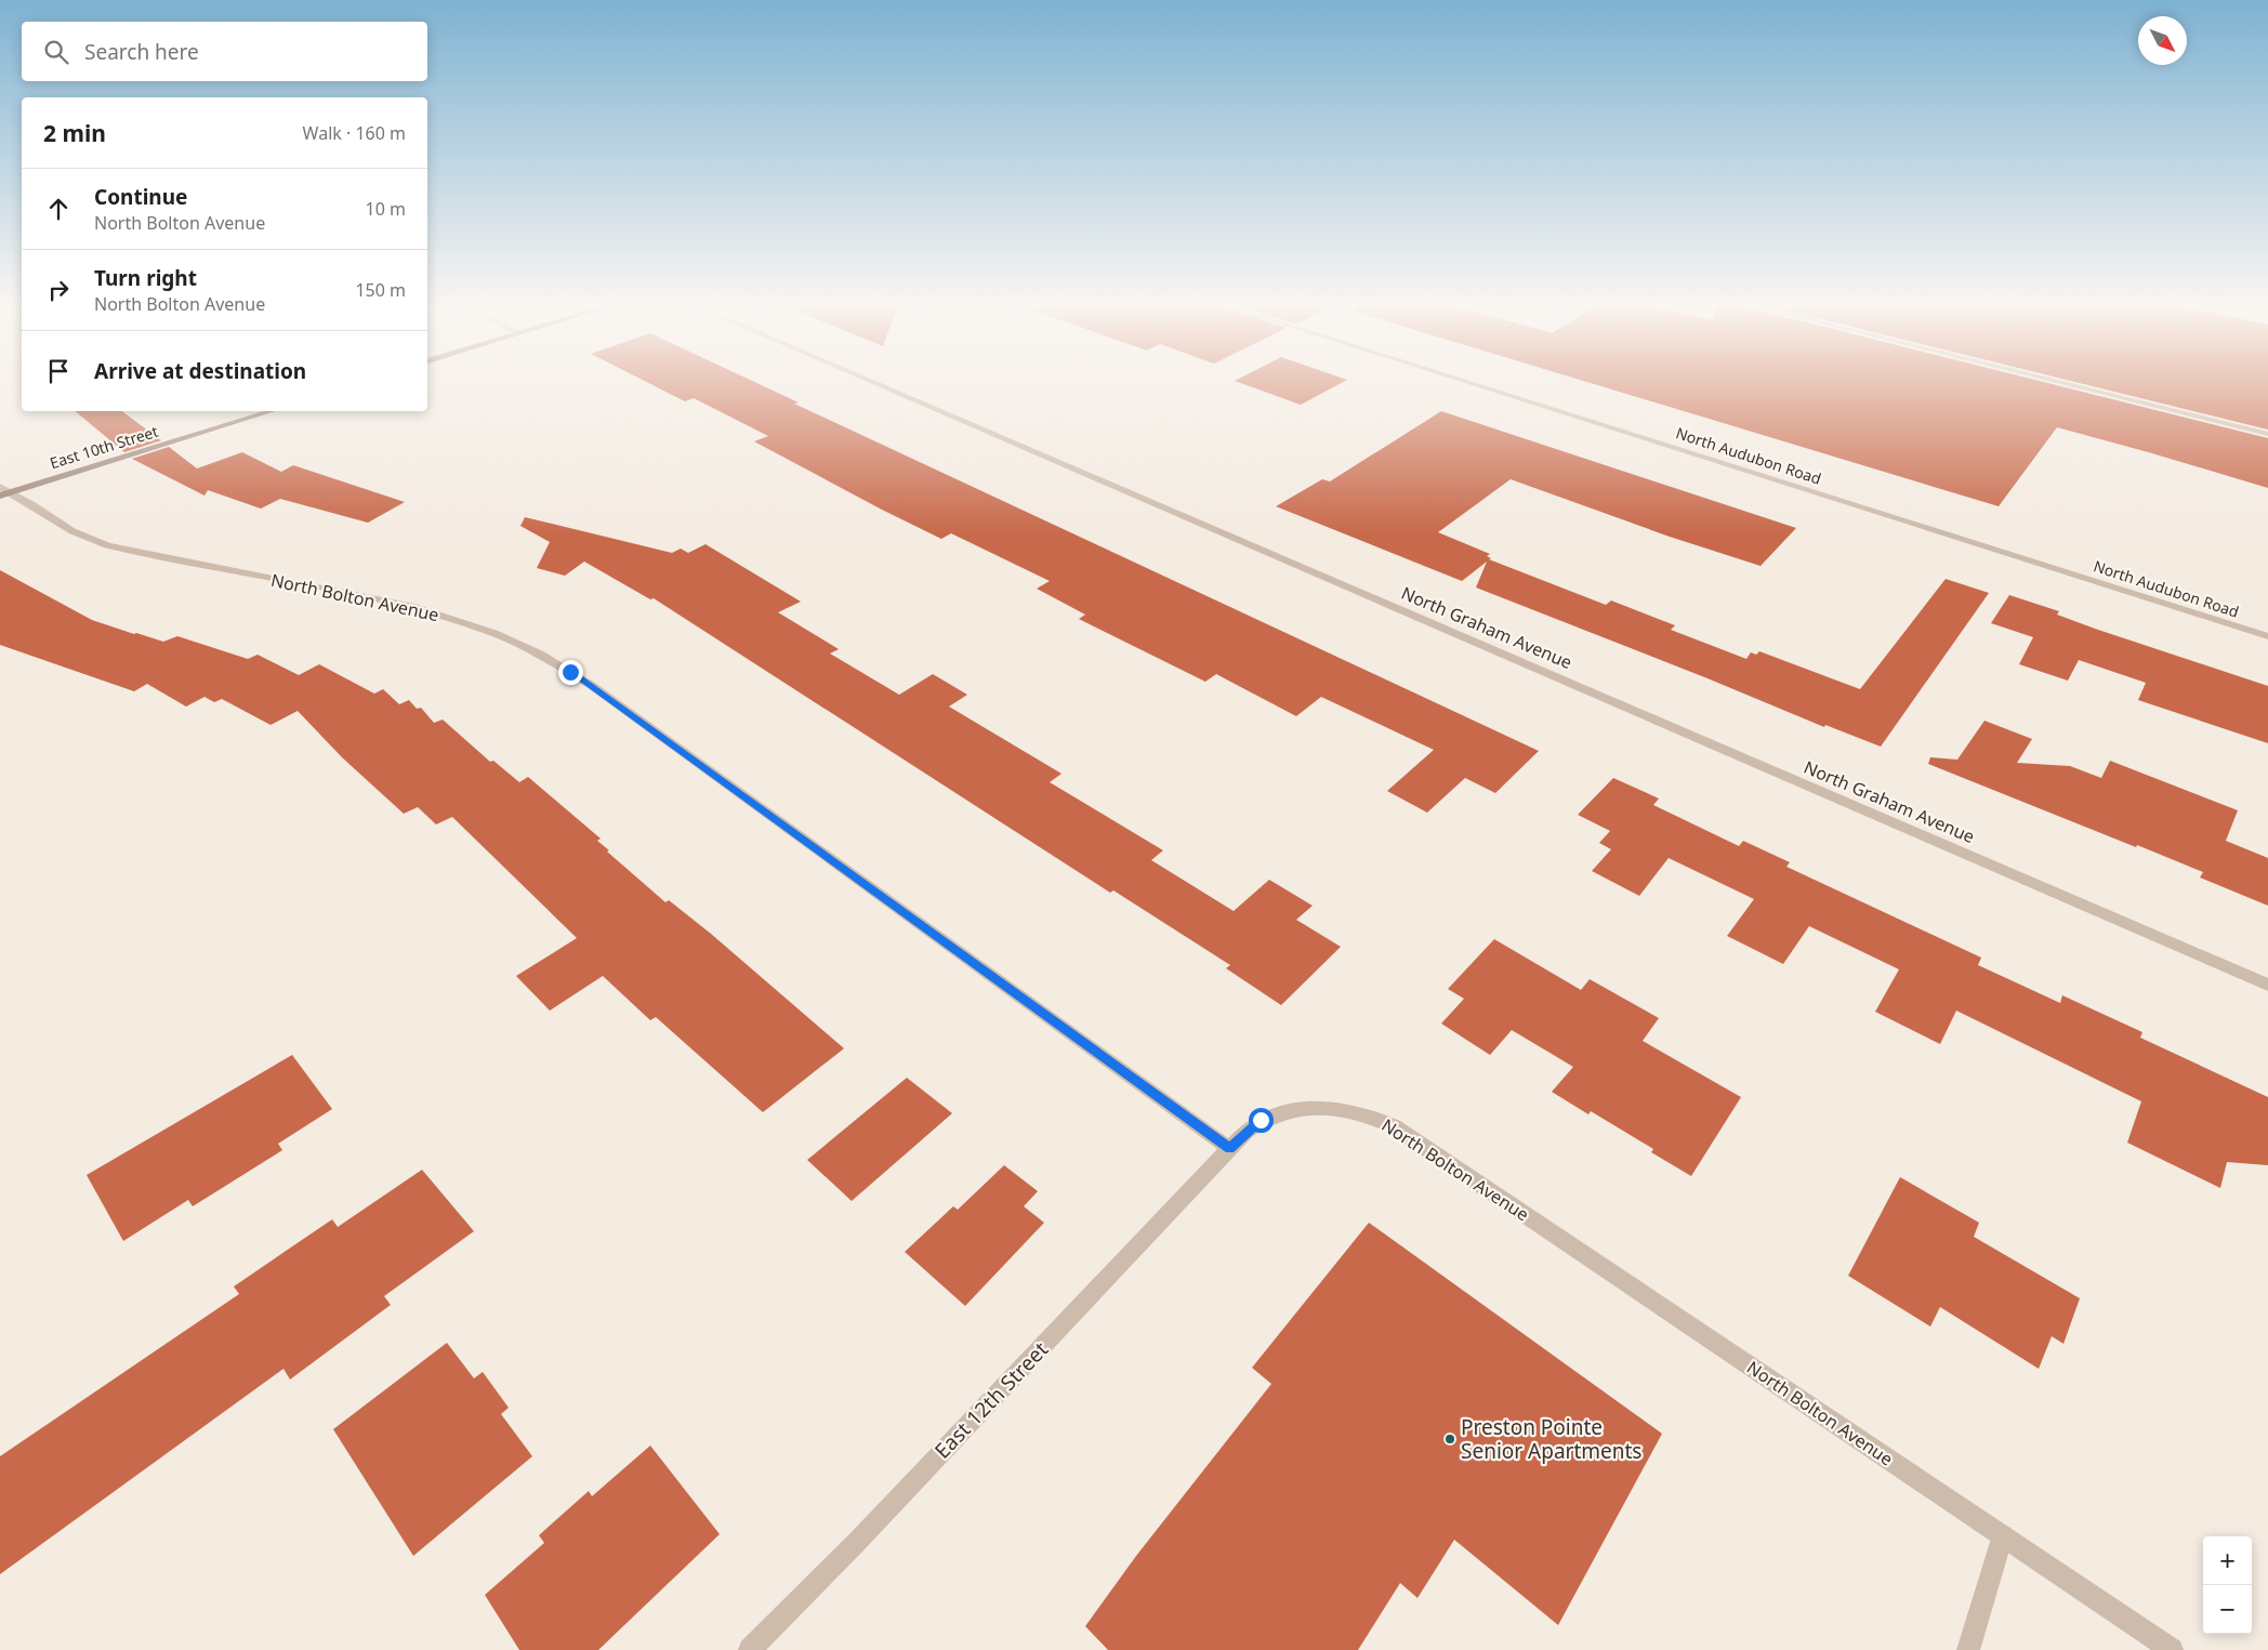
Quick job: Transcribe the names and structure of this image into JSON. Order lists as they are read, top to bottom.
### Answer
{
  "streets": {
    "main road": ["East 10th Street"],
    "street": [
      "North Audubon Road",
      "North Bolton Avenue",
      "North Graham Avenue",
      "East 12th Street"
    ]
  },
  "crossings": [
    ["East 10th Street", "North Bolton Avenue"],
    ["North Bolton Avenue", "East 12th Street"]
  ],
  "places": ["Preston Pointe Senior Apartments"],
  "north": "bottom right",
  "page": {
    "search": "Search here",
    "heading": ["2 min", "Walk · 160 m"],
    "list": [
      ["Continue", "North Bolton Avenue", "10 m"],
      ["Turn right", "North Bolton Avenue", "150 m"],
      "Arrive at destination"
    ],
    "map_buttons": ["+", "−"]
  }
}
